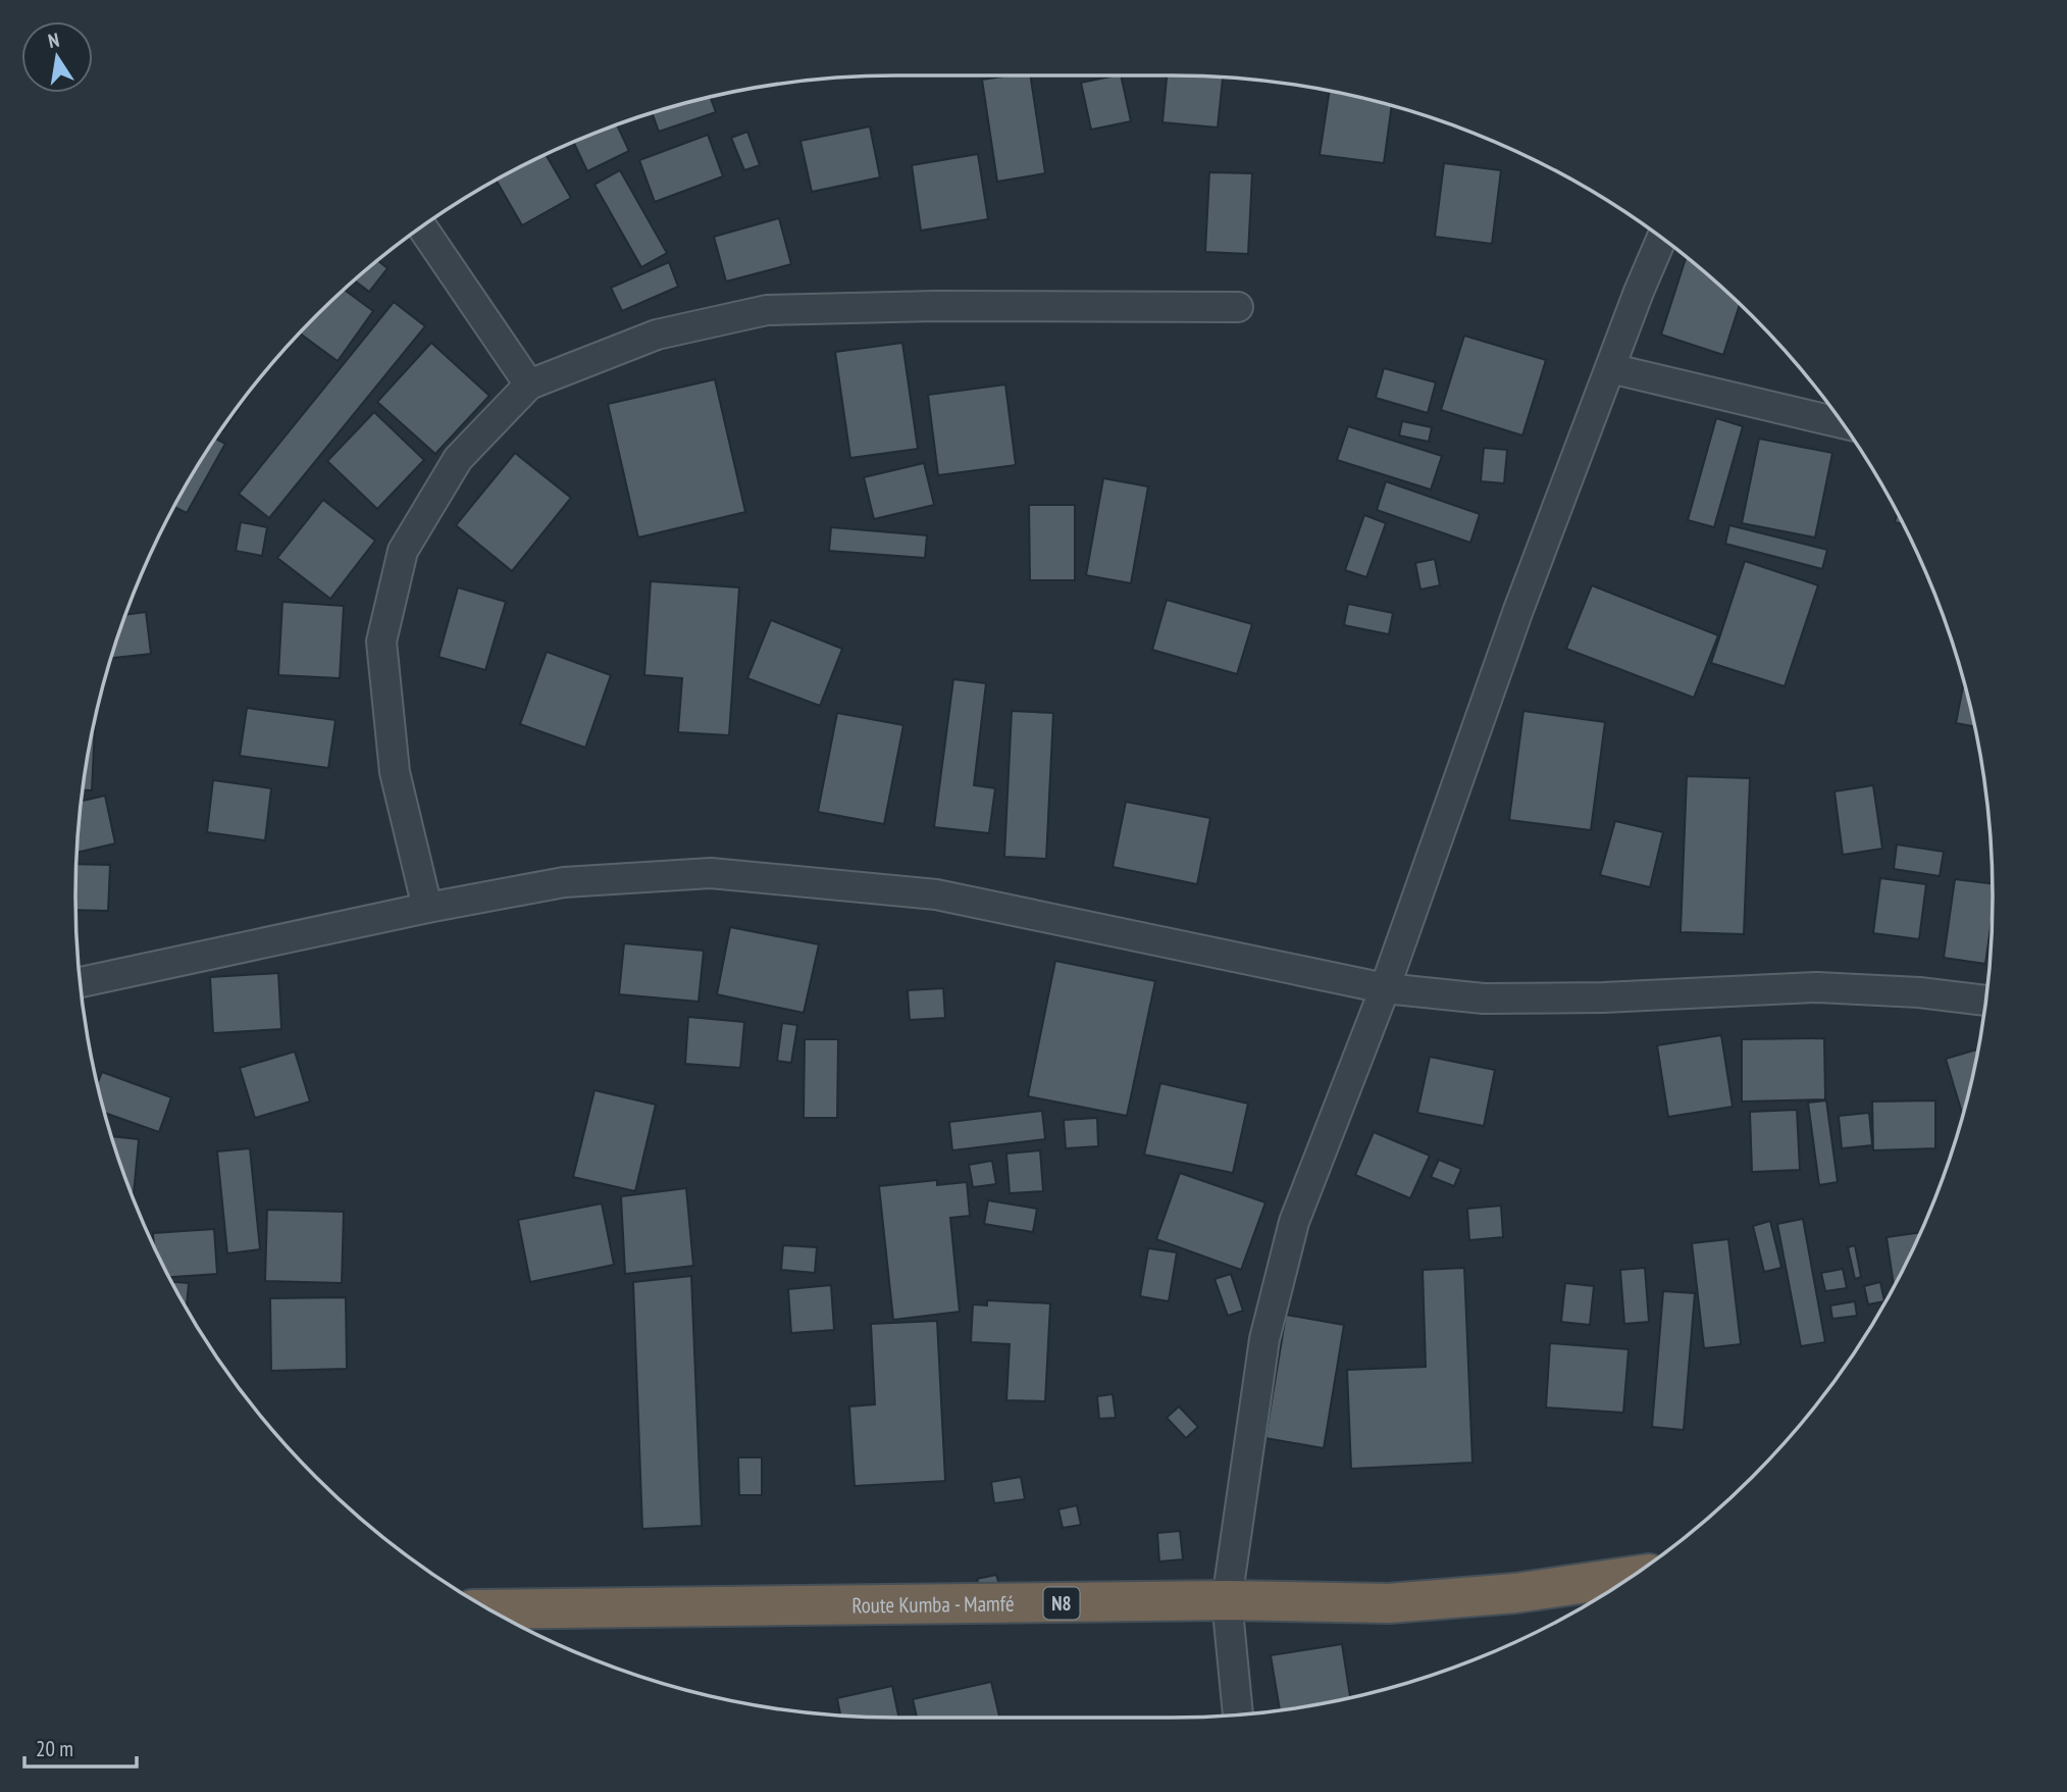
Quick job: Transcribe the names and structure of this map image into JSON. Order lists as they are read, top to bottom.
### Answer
{
  "streets": {
    "highway": ["N8", "Route Kumba - Mamfé"]
  },
  "scale_bar": "20 m",
  "north": "top"
}
